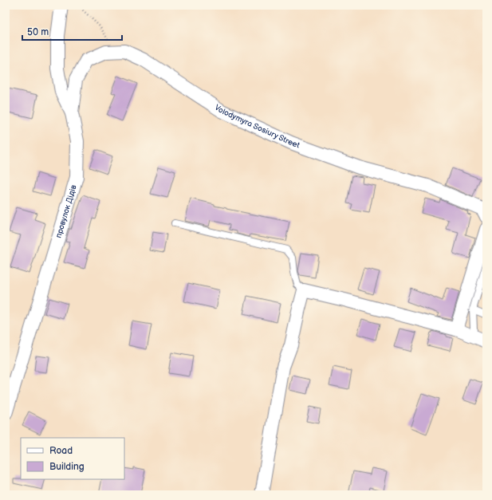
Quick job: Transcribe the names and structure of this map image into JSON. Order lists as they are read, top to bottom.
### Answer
{
  "streets": {
    "street": ["Volodymyra Sosiury Street", "провулок Дідів"]
  },
  "crossings": [
    ["Volodymyra Sosiury Street", "провулок Дідів"]
  ],
  "legend": ["Road", "Building"],
  "scale_bar": "50 m"
}
